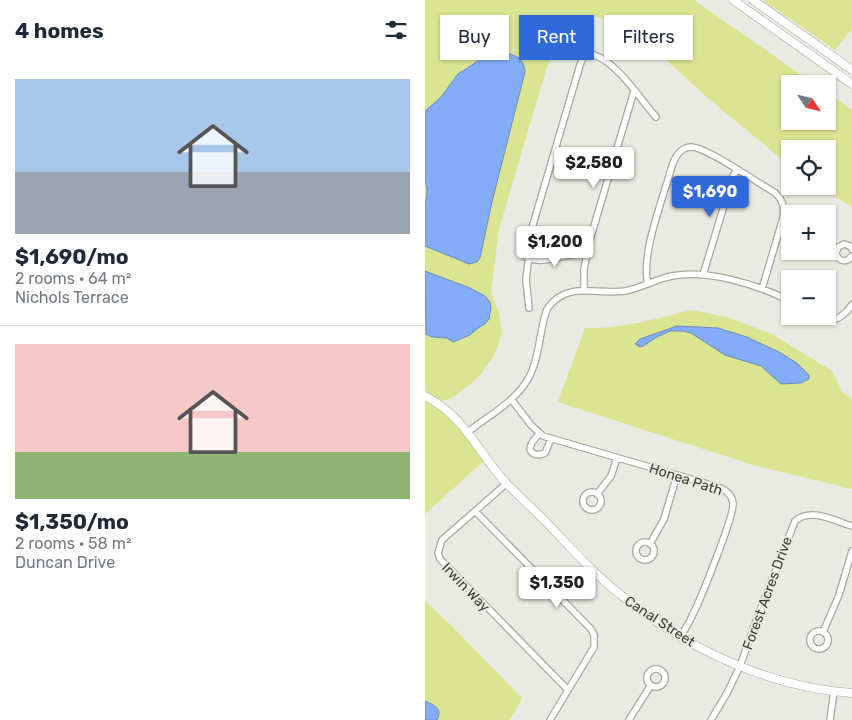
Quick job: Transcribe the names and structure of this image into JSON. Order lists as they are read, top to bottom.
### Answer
{
  "streets": {
    "street": [
      "Honea Path",
      "Irwin Way",
      "Forest Acres Drive",
      "Canal Street"
    ]
  },
  "crossings": [
    ["Honea Path", "Canal Street"],
    ["Irwin Way", "Canal Street"],
    ["Forest Acres Drive", "Canal Street"]
  ],
  "north": "bottom right",
  "page": {
    "heading": "4 homes",
    "chip": ["Buy", "Rent", "Filters"],
    "list": [
      {
        "name": "$1,690/mo",
        "note": "2 rooms · 64 m² · Nichols Terrace"
      },
      {
        "name": "$1,350/mo",
        "note": "2 rooms · 58 m² · Duncan Drive"
      }
    ],
    "map_buttons": ["+", "−"],
    "price": [
      "$2,580",
      "$1,690",
      "$1,200",
      "$1,350"
    ]
  }
}
